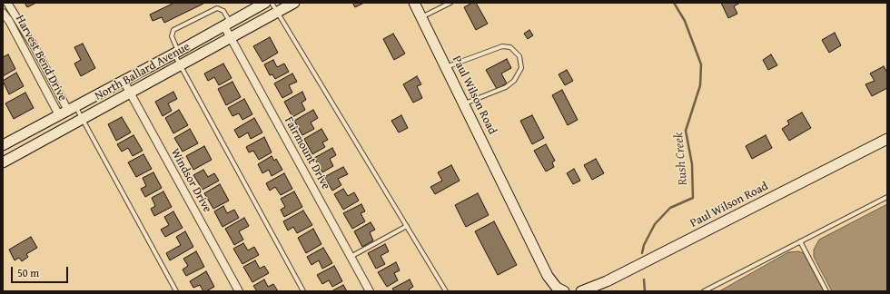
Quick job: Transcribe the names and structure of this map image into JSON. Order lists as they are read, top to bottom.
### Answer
{
  "streets": {
    "street": [
      "Harvest Bend Drive",
      "North Ballard Avenue",
      "Paul Wilson Road",
      "Fairmount Drive",
      "Windsor Drive"
    ]
  },
  "crossings": [
    ["Harvest Bend Drive", "North Ballard Avenue"],
    ["North Ballard Avenue", "Fairmount Drive"],
    ["North Ballard Avenue", "Windsor Drive"]
  ],
  "water": ["Rush Creek"],
  "scale_bar": "50 m"
}
